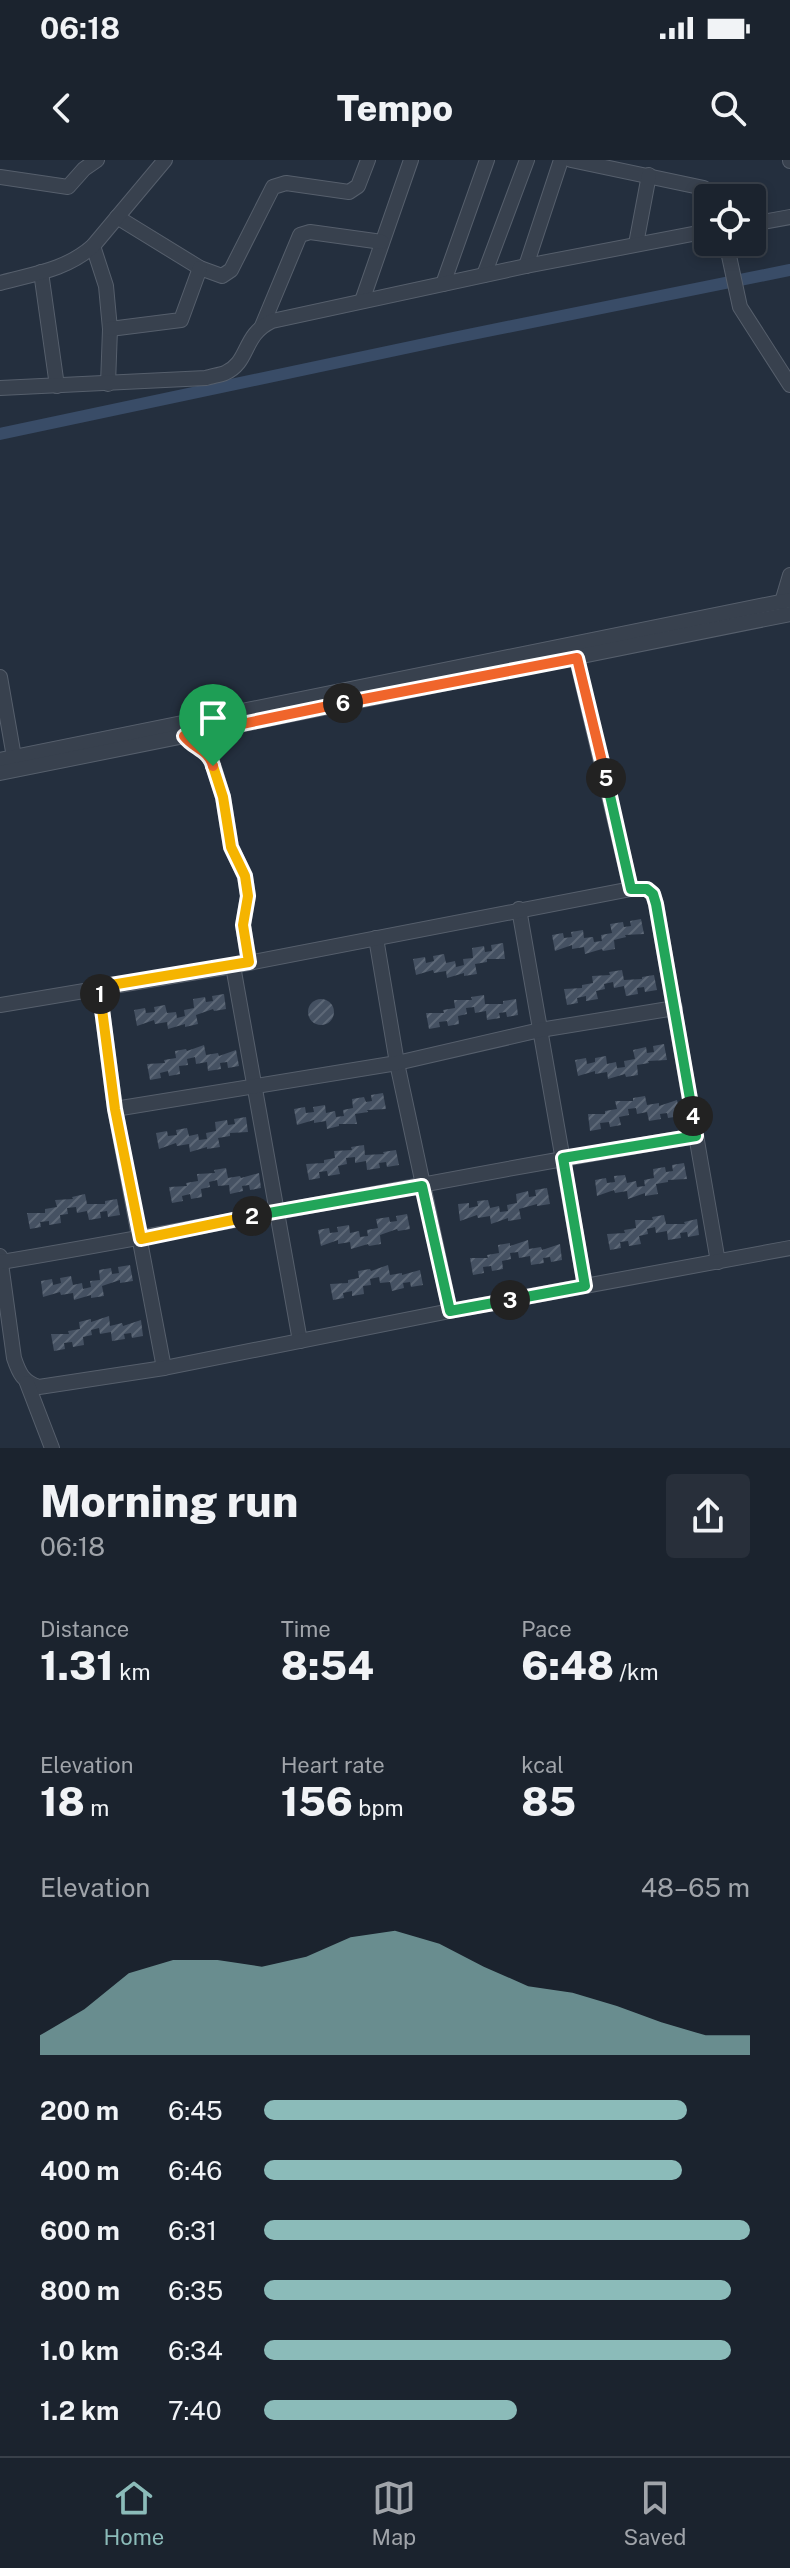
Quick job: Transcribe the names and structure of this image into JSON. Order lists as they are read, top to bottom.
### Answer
{
  "page": {
    "status": "06:18",
    "header": "Tempo",
    "pins": [
      "6",
      "5",
      "1",
      "4",
      "2",
      "3"
    ],
    "heading": ["Morning run", "06:18"],
    "stats": [
      ["Distance", "1.31 km"],
      ["Time", "8:54"],
      ["Pace", "6:48 /km"],
      ["Elevation", "18 m"],
      ["Heart rate", "156 bpm"],
      ["kcal", "85"]
    ],
    "chart": ["Elevation", "48–65 m"],
    "list": [
      {
        "name": "200 m",
        "note": "6:45"
      },
      {
        "name": "400 m",
        "note": "6:46"
      },
      {
        "name": "600 m",
        "note": "6:31"
      },
      {
        "name": "800 m",
        "note": "6:35"
      },
      {
        "name": "1.0 km",
        "note": "6:34"
      },
      {
        "name": "1.2 km",
        "note": "7:40"
      }
    ],
    "tabs": ["Home", "Map", "Saved"]
  }
}
